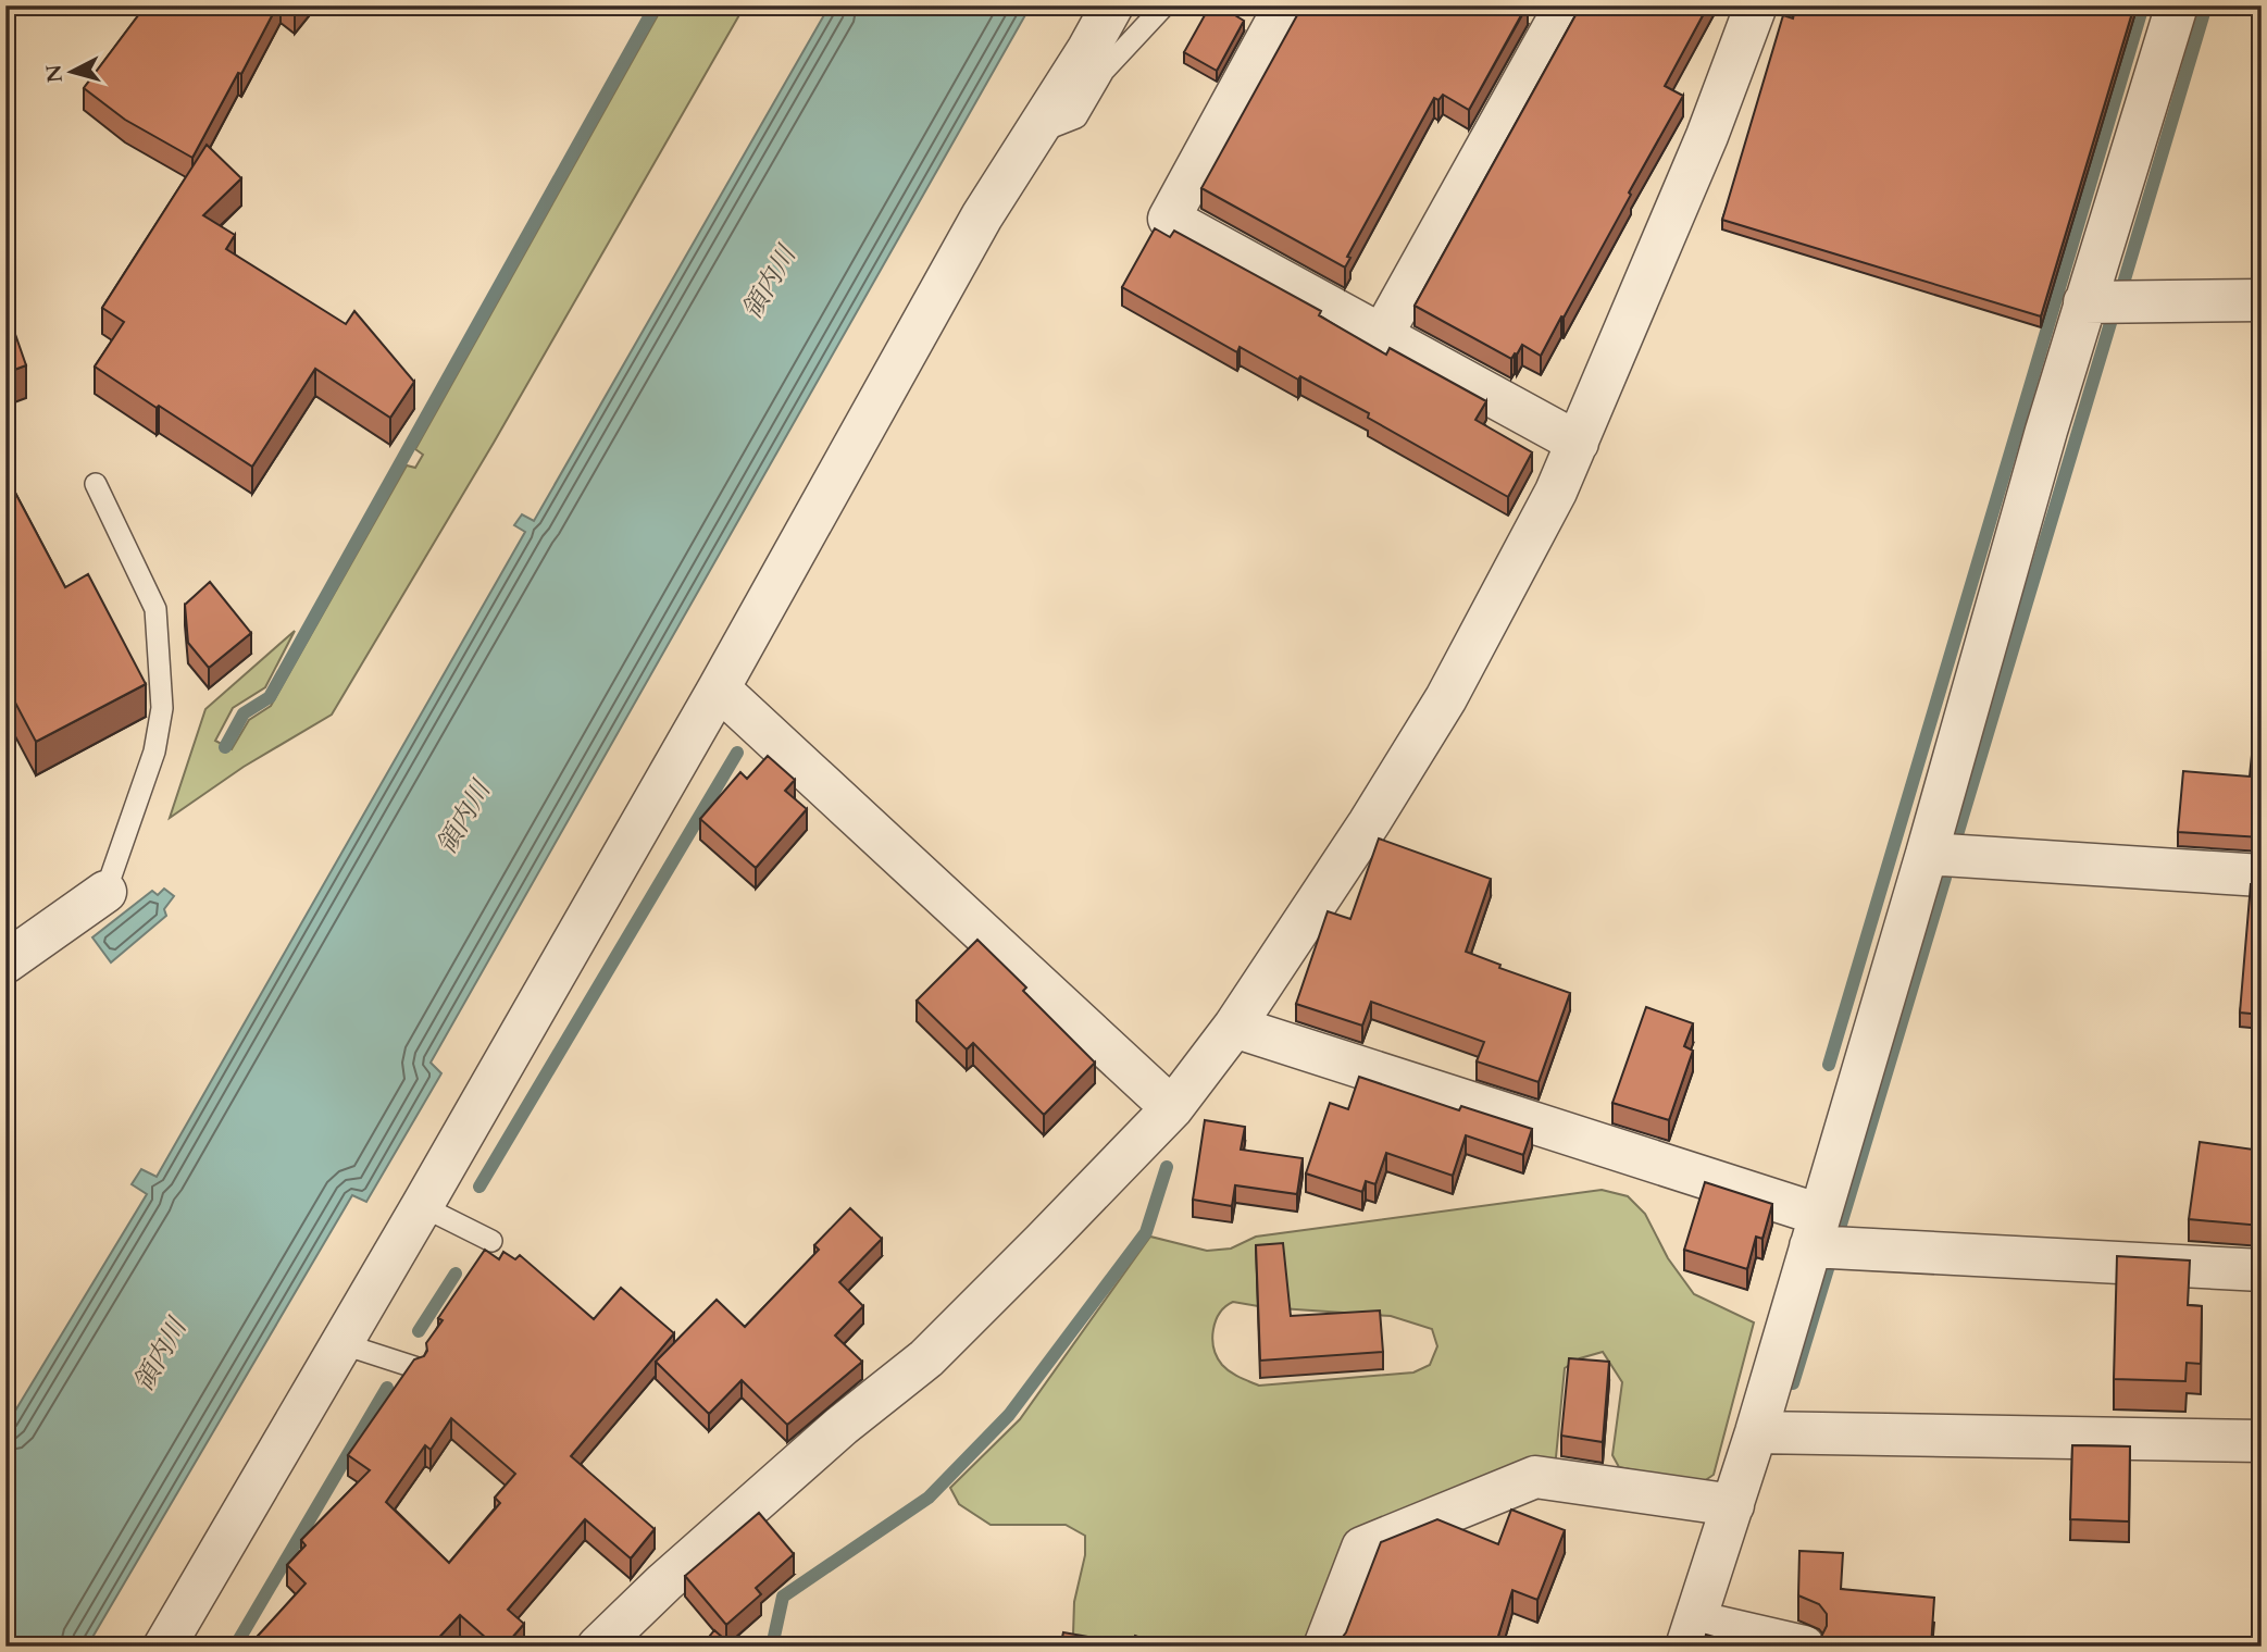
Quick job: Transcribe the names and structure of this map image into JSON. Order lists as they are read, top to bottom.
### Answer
{
  "water": ["領内川"],
  "north": "left"
}
